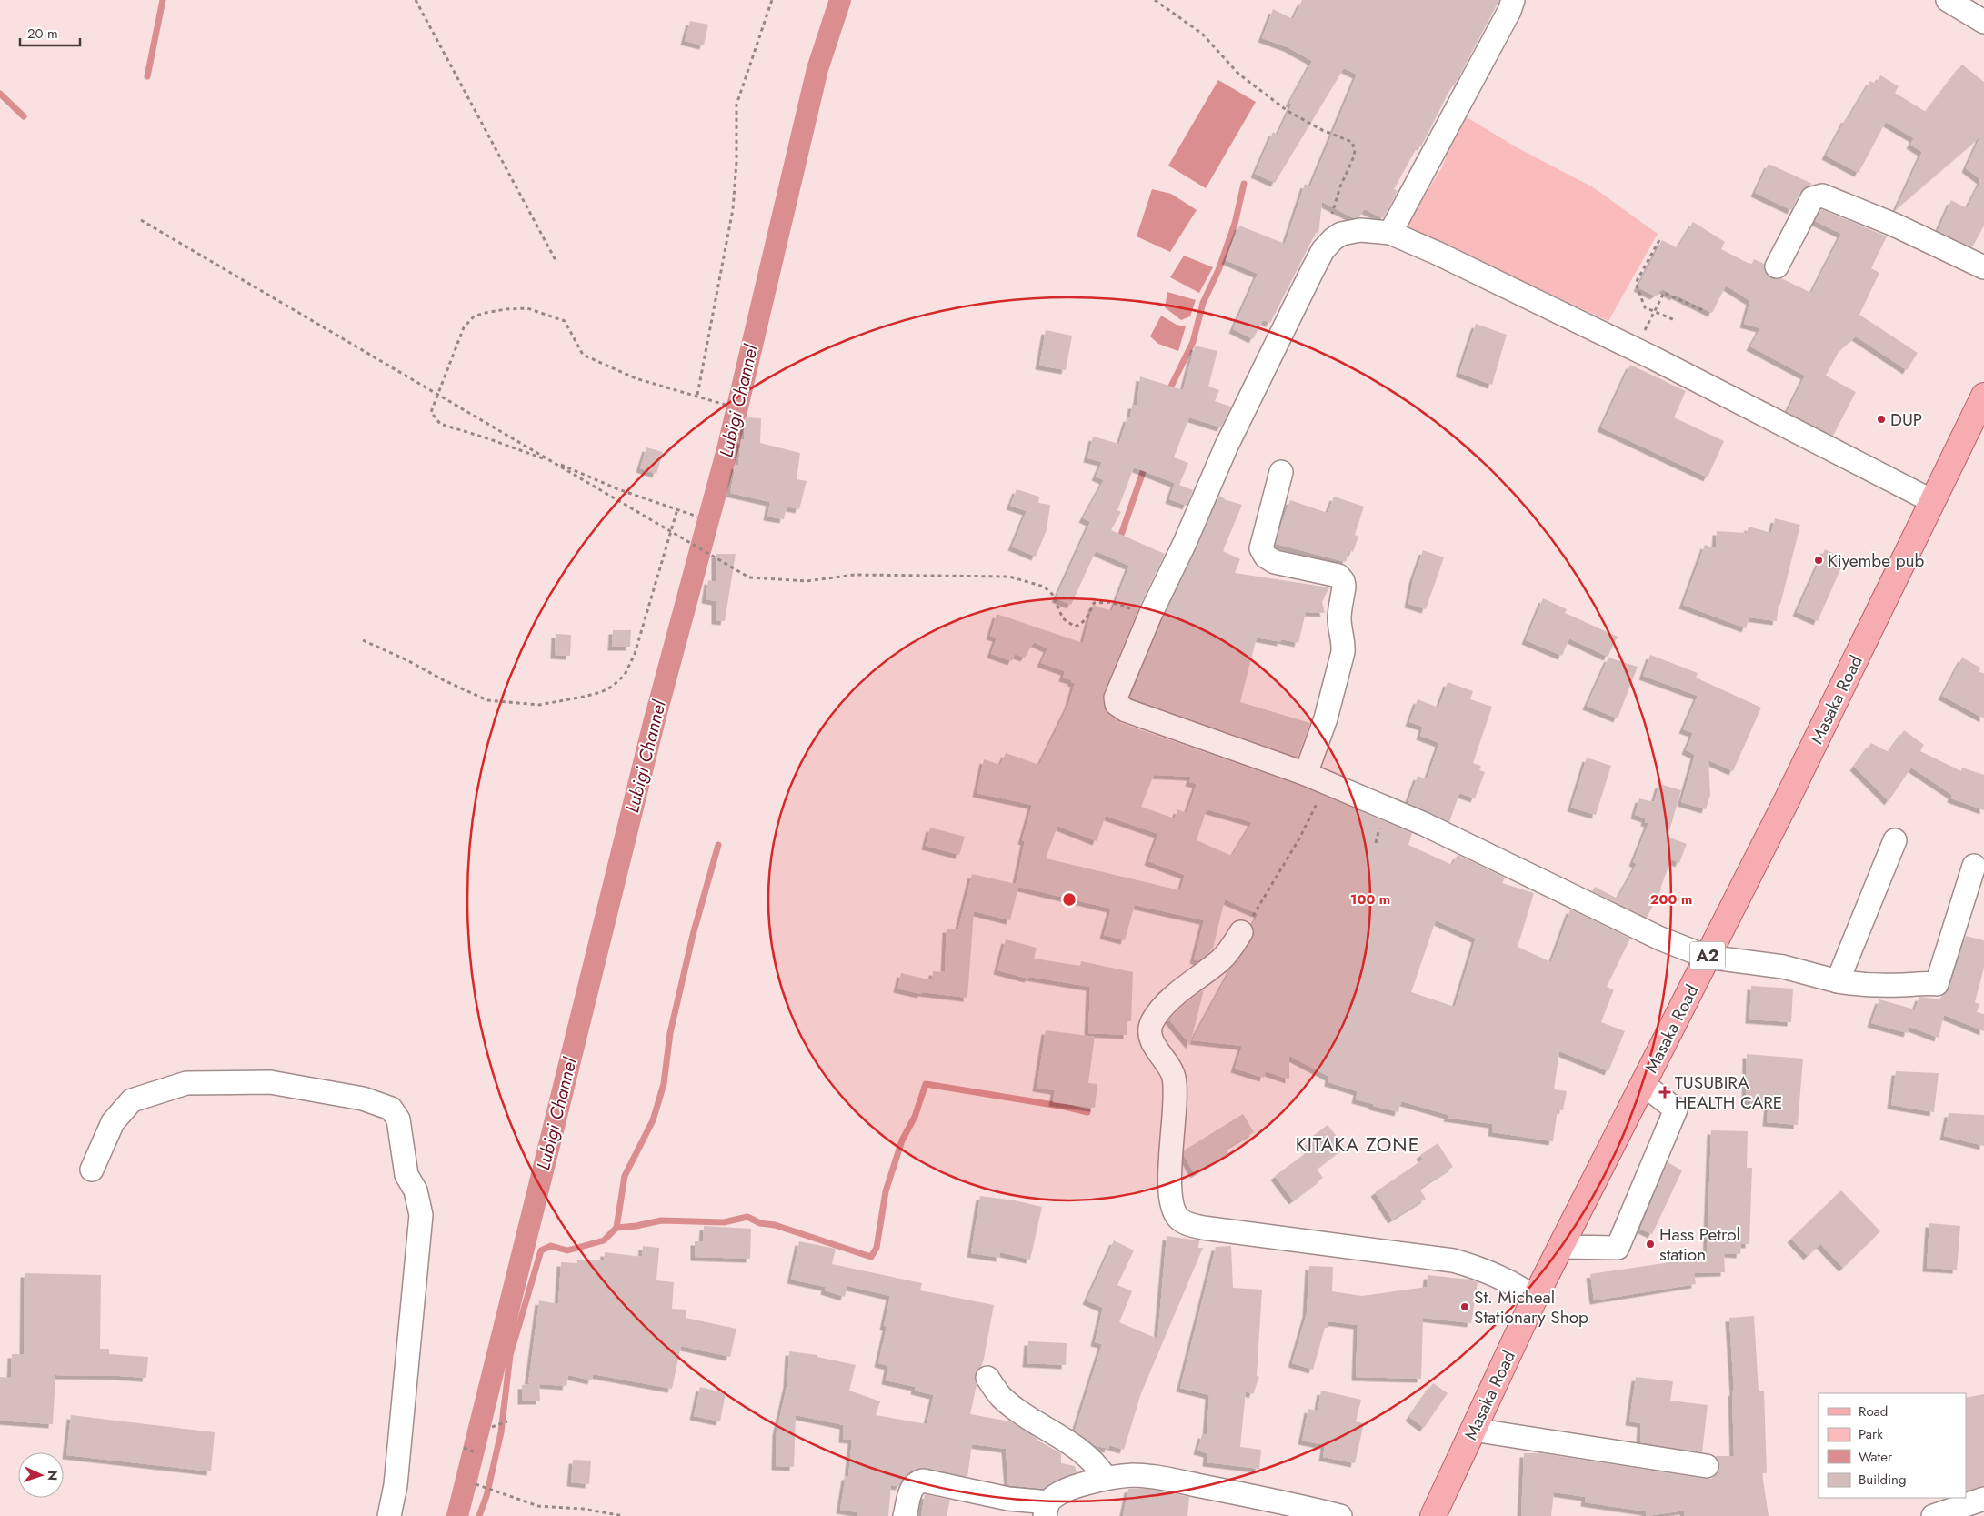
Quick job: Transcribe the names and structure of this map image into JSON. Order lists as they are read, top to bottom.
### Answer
{
  "streets": {
    "main road": ["Masaka Road", "A2"]
  },
  "districts": ["KITAKA ZONE"],
  "water": ["Lubigi Channel"],
  "places": {
    "other": [
      "DUP",
      "Kiyembe pub",
      "Hass Petrol station",
      "St. Micheal Stationary Shop"
    ],
    "health": ["TUSUBIRA HEALTH CARE"]
  },
  "legend": [
    "Road",
    "Park",
    "Water",
    "Building"
  ],
  "scale_bar": "20 m",
  "north": "right",
  "rings": ["100 m", "200 m"]
}
